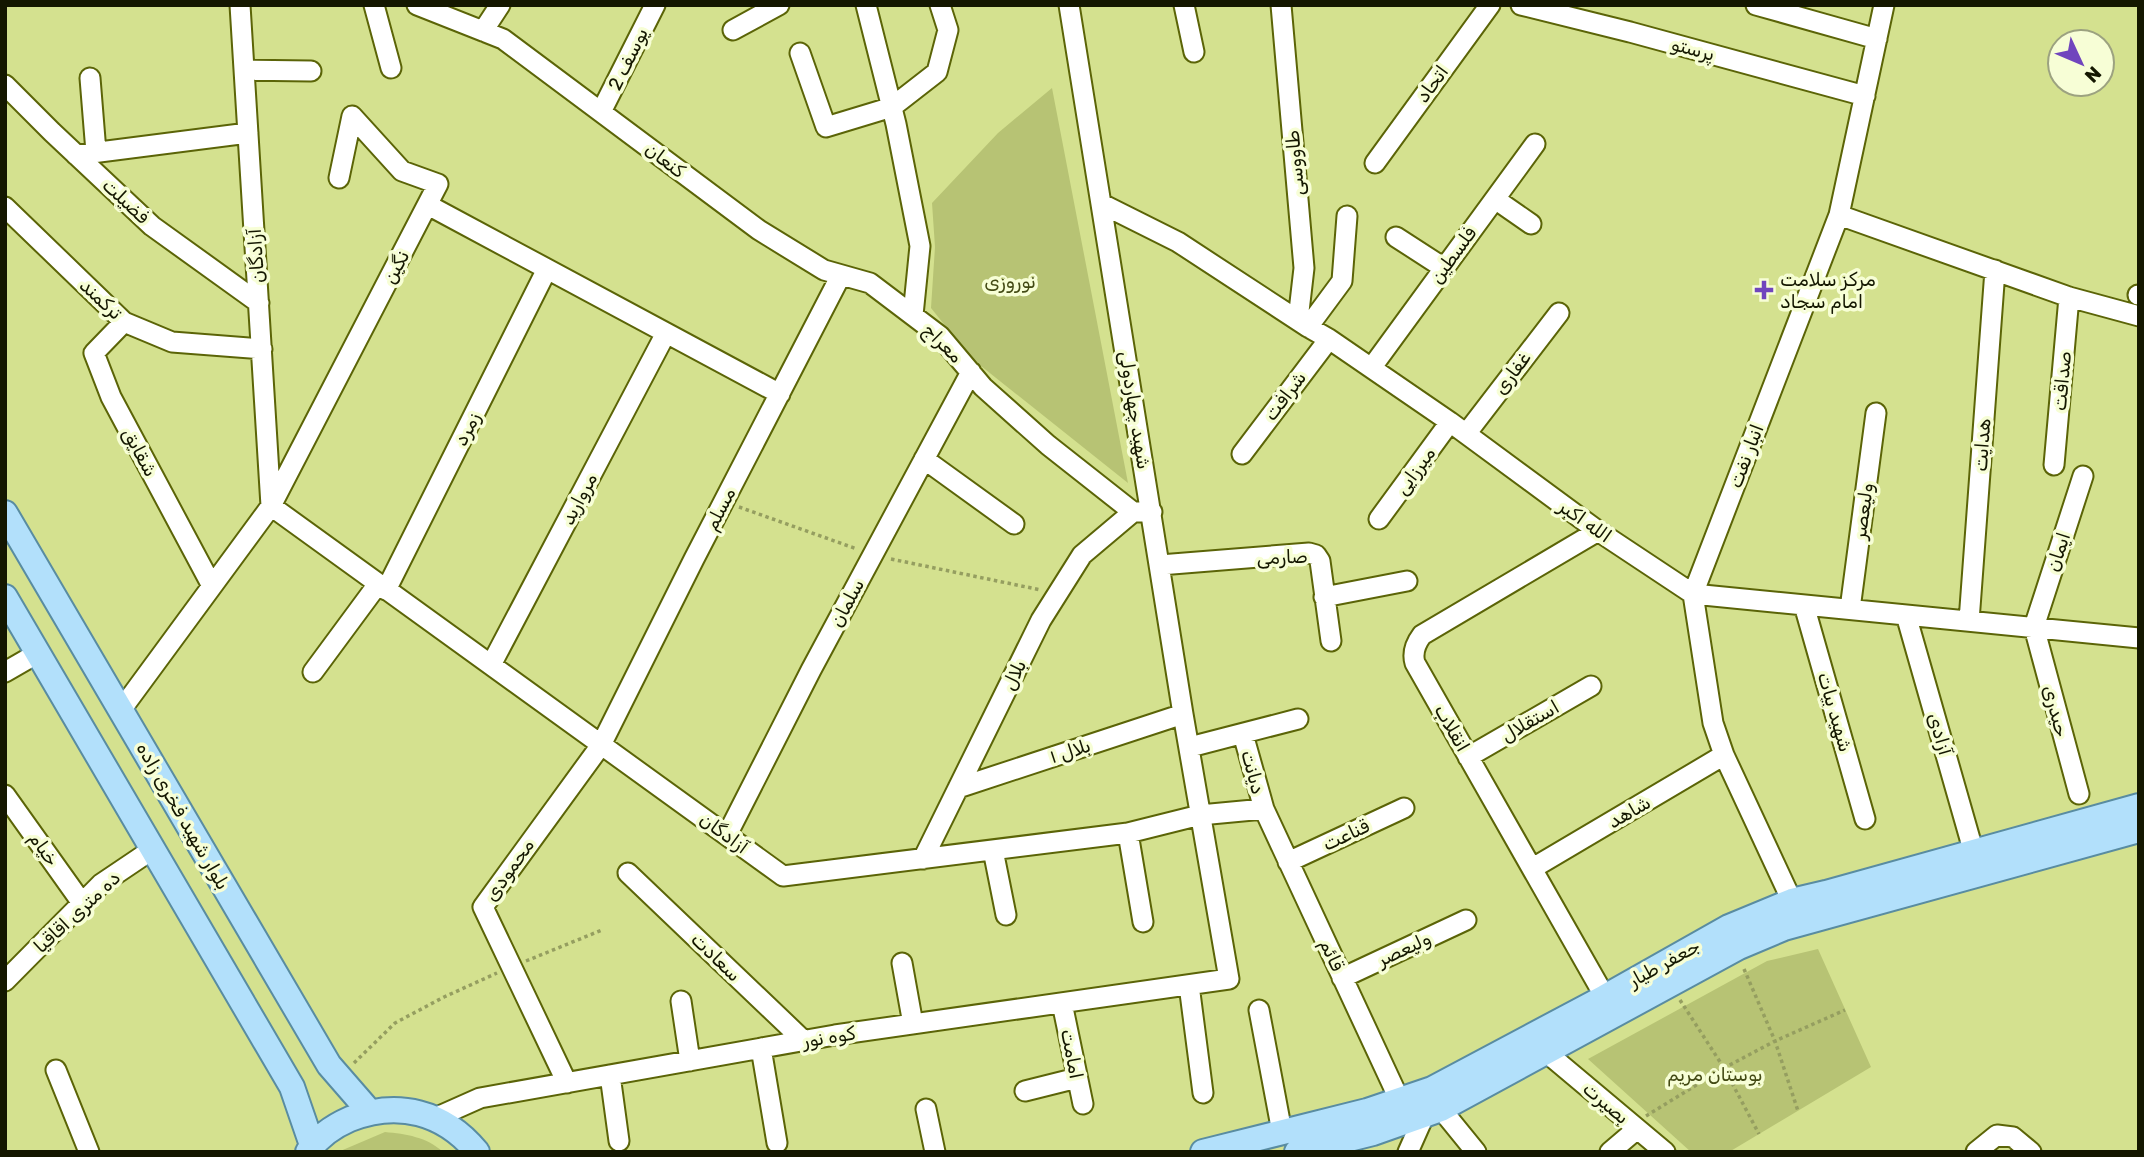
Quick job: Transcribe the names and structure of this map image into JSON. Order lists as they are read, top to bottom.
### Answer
{
  "streets": {
    "main road": ["بلوار شهید فخری زاده", "جعفر طیار"],
    "street": [
      "پرستو",
      "یوسف 2",
      "اتحاد",
      "کنعان",
      "طاووسی",
      "فضیلت",
      "فلسطین",
      "آزادگان",
      "نگین",
      "ترکمند",
      "معراج",
      "غفاری",
      "صداقت",
      "شرافت",
      "شهید چهاردولی",
      "زمرد",
      "هدایت",
      "شقایق",
      "انبار نفت",
      "میرزایی",
      "مروارید",
      "مسلم",
      "ولیعصر",
      "الله اکبر",
      "ایمان",
      "صارمی",
      "سلمان",
      "بلال",
      "حیدری",
      "شهید بیات",
      "استقلال",
      "انقلاب",
      "آزادی",
      "بلال ۱",
      "دیانت",
      "شاهد",
      "قناعت",
      "خیام",
      "محمودی",
      "ده متری اقاقیا",
      "قائم",
      "سعادت",
      "کوه نور",
      "امامت",
      "بصیرت"
    ]
  },
  "crossings": [
    ["پرستو", "انبار نفت"],
    ["یوسف 2", "کنعان"],
    ["کنعان", "معراج"],
    ["کنعان", "مسلم"],
    ["طاووسی", "الله اکبر"],
    ["فضیلت", "آزادگان"],
    ["فلسطین", "الله اکبر"],
    ["آزادگان", "نگین"],
    ["آزادگان", "ترکمند"],
    ["آزادگان", "شهید چهاردولی"],
    ["آزادگان", "زمرد"],
    ["آزادگان", "مروارید"],
    ["آزادگان", "مسلم"],
    ["آزادگان", "سلمان"],
    ["آزادگان", "بلال"],
    ["آزادگان", "دیانت"],
    ["آزادگان", "محمودی"],
    ["آزادگان", "قائم"],
    ["ترکمند", "شقایق"],
    ["معراج", "شهید چهاردولی"],
    ["معراج", "سلمان"],
    ["معراج", "بلال"],
    ["غفاری", "الله اکبر"],
    ["شرافت", "الله اکبر"],
    ["شهید چهاردولی", "الله اکبر"],
    ["شهید چهاردولی", "صارمی"],
    ["شهید چهاردولی", "بلال"],
    ["شهید چهاردولی", "بلال ۱"],
    ["شهید چهاردولی", "دیانت"],
    ["شهید چهاردولی", "کوه نور"],
    ["هدایت", "الله اکبر"],
    ["انبار نفت", "الله اکبر"],
    ["انبار نفت", "شاهد"],
    ["انبار نفت", "جعفر طیار"],
    ["میرزایی", "الله اکبر"],
    ["مسلم", "محمودی"],
    ["ولیعصر", "الله اکبر"],
    ["ولیعصر", "قائم"],
    ["الله اکبر", "ایمان"],
    ["الله اکبر", "حیدری"],
    ["الله اکبر", "شهید بیات"],
    ["الله اکبر", "انقلاب"],
    ["الله اکبر", "آزادی"],
    ["ایمان", "حیدری"],
    ["بلال", "بلال ۱"],
    ["استقلال", "انقلاب"],
    ["انقلاب", "شاهد"],
    ["انقلاب", "جعفر طیار"],
    ["آزادی", "جعفر طیار"],
    ["دیانت", "قائم"],
    ["قناعت", "قائم"],
    ["خیام", "ده متری اقاقیا"],
    ["محمودی", "کوه نور"],
    ["قائم", "جعفر طیار"],
    ["سعادت", "کوه نور"],
    ["جعفر طیار", "بصیرت"],
    ["کوه نور", "امامت"]
  ],
  "parks": ["نوروزی", "بوستان مریم"],
  "places": {
    "health": ["مرکز سلامت امام سجاد"]
  },
  "north": "bottom right"
}
